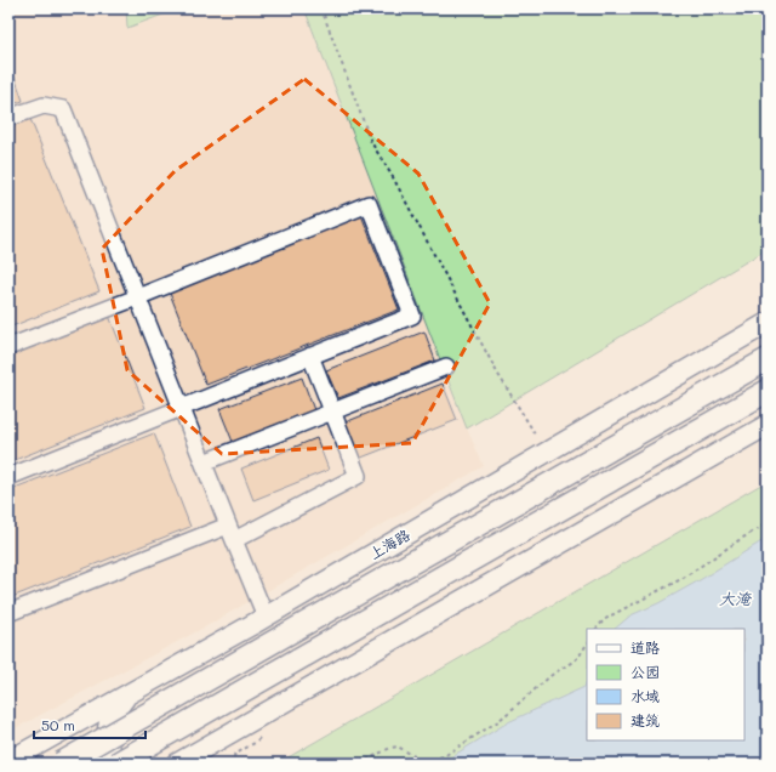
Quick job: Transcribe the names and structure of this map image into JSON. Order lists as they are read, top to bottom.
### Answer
{
  "streets": {
    "highway": ["上海路"]
  },
  "water": ["大淹"],
  "legend": [
    "道路",
    "公园",
    "水域",
    "建筑"
  ],
  "scale_bar": "50 m"
}
